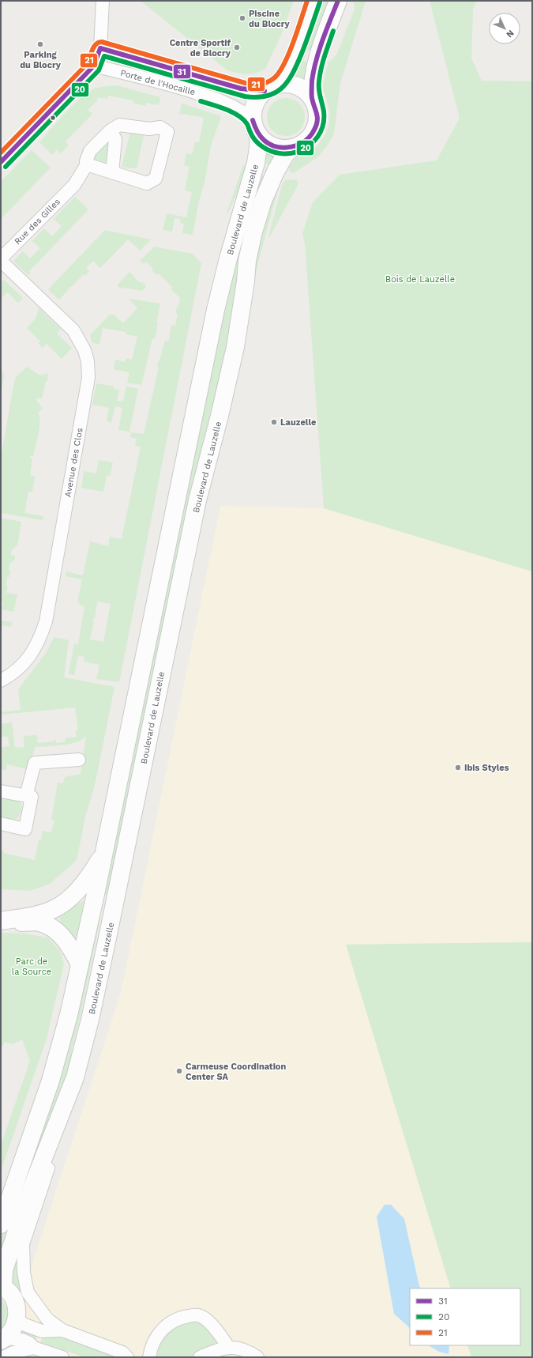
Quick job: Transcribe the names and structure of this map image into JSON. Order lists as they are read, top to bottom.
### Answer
{
  "streets": {
    "main road": ["Boulevard de Lauzelle"],
    "street": ["Porte de l'Hocaille", "Rue des Gilles", "Avenue des Clos"]
  },
  "crossings": [
    ["Porte de l'Hocaille", "Boulevard de Lauzelle"],
    ["Rue des Gilles", "Avenue des Clos"]
  ],
  "parks": ["Bois de Lauzelle", "Parc de la Source"],
  "places": [
    "Piscine du Blocry",
    "Parking du Blocry",
    "Centre Sportif de Blocry",
    "Lauzelle",
    "Ibis Styles",
    "Carmeuse Coordination Center SA"
  ],
  "lines": ["transit line 31", "transit line 21", "transit line 20"],
  "legend": ["31", "20", "21"],
  "north": "bottom right"
}
